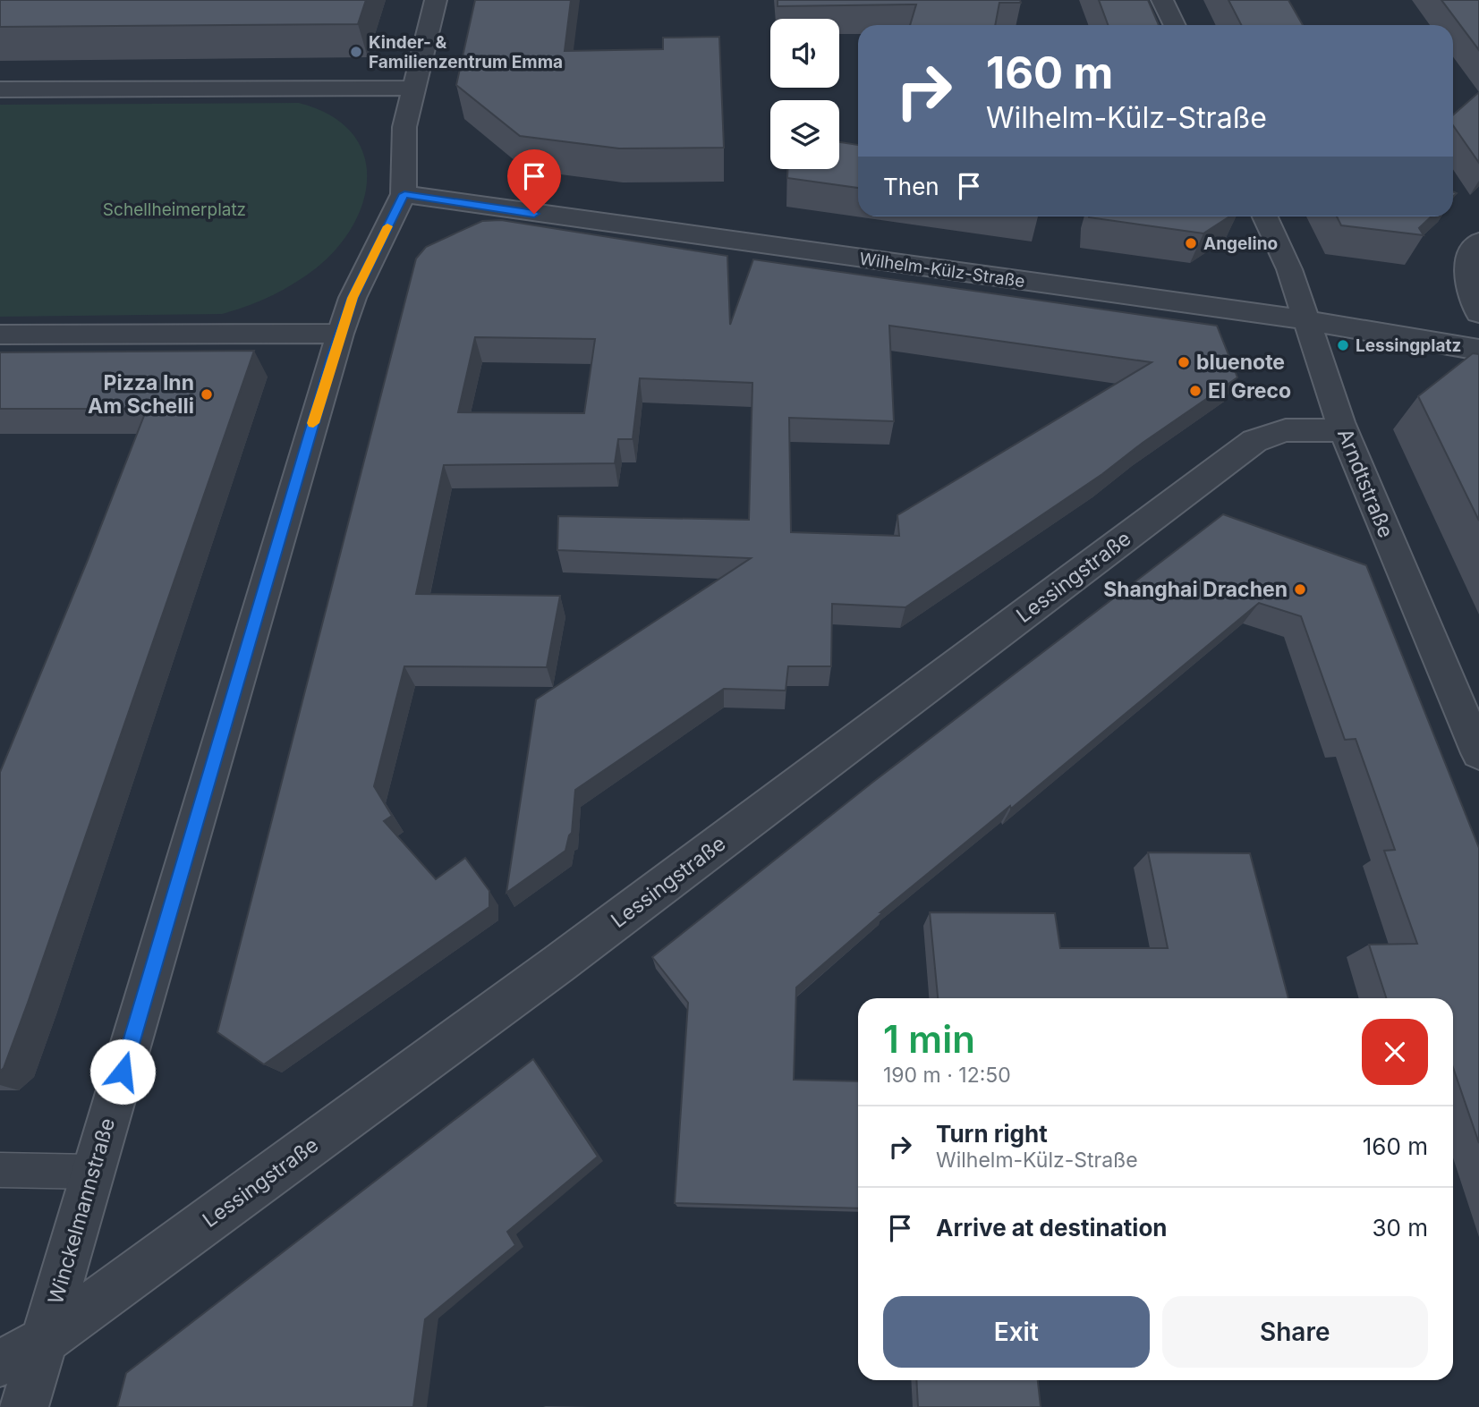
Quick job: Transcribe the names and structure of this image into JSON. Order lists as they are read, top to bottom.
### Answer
{
  "streets": {
    "street": [
      "Wilhelm-Külz-Straße",
      "Arndtstraße",
      "Lessingstraße",
      "Winckelmannstraße"
    ]
  },
  "crossings": [
    ["Wilhelm-Külz-Straße", "Arndtstraße"],
    ["Wilhelm-Külz-Straße", "Winckelmannstraße"],
    ["Arndtstraße", "Lessingstraße"],
    ["Lessingstraße", "Winckelmannstraße"]
  ],
  "parks": ["Schellheimerplatz"],
  "places": [
    "Kinder- & Familienzentrum Emma",
    "Angelino",
    "Lessingplatz",
    "bluenote",
    "El Greco",
    "Pizza Inn Am Schelli",
    "Shanghai Drachen"
  ],
  "page": {
    "turn": ["160 m", "Wilhelm-Külz-Straße"],
    "then": "Then",
    "heading": ["1 min", "190 m · 12:50"],
    "list": [
      {
        "name": "Turn right",
        "note": "Wilhelm-Külz-Straße",
        "value": "160 m"
      },
      {
        "name": "Arrive at destination",
        "value": "30 m"
      }
    ],
    "buttons": ["Exit", "Share"]
  }
}
